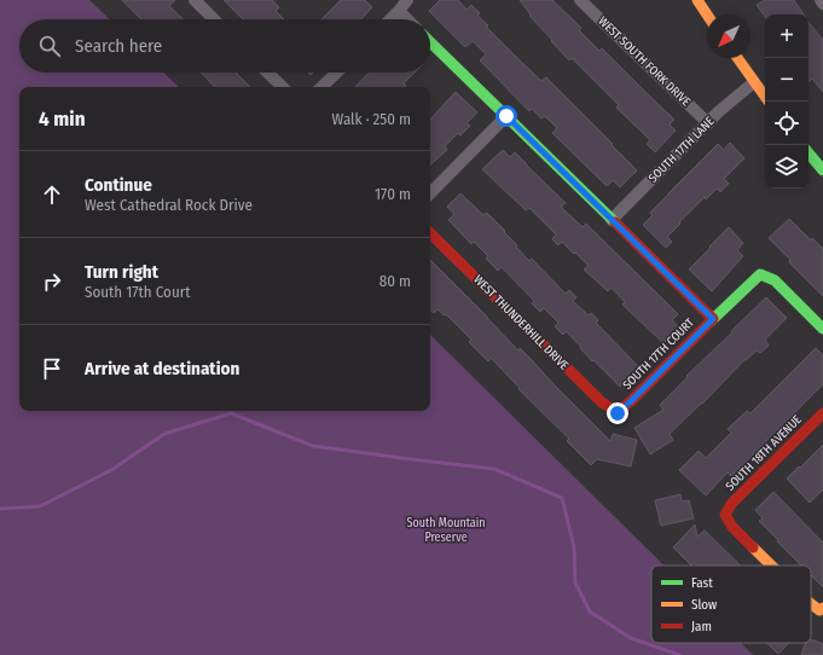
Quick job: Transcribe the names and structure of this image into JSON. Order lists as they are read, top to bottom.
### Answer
{
  "streets": {
    "street": [
      "WEST SOUTH FORK DRIVE",
      "SOUTH 17TH LANE",
      "WEST THUNDERHILL DRIVE",
      "SOUTH 17TH COURT",
      "SOUTH 18TH AVENUE"
    ]
  },
  "crossings": [
    ["WEST SOUTH FORK DRIVE", "SOUTH 17TH LANE"],
    ["WEST THUNDERHILL DRIVE", "SOUTH 17TH COURT"]
  ],
  "parks": ["South Mountain Preserve"],
  "legend": ["Fast", "Slow", "Jam"],
  "north": "bottom left",
  "page": {
    "map_buttons": ["+", "−"],
    "search": "Search here",
    "heading": ["4 min", "Walk · 250 m"],
    "list": [
      ["Continue", "West Cathedral Rock Drive", "170 m"],
      ["Turn right", "South 17th Court", "80 m"],
      "Arrive at destination"
    ]
  }
}
